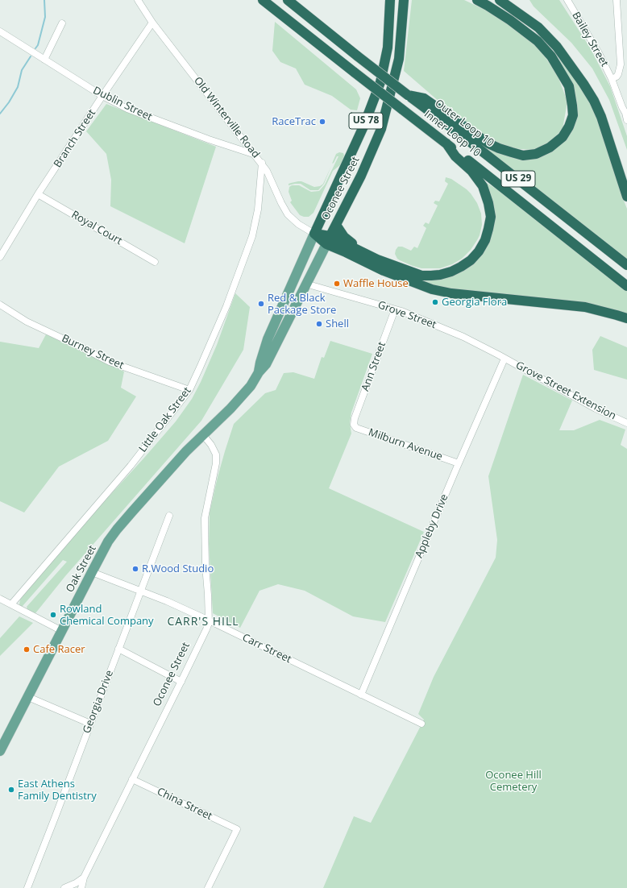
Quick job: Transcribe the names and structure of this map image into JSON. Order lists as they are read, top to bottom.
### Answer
{
  "streets": {
    "highway": [
      "US 78",
      "Outer Loop 10",
      "Inner Loop 10",
      "US 29",
      "Oconee Street"
    ],
    "main road": ["Oak Street"],
    "street": [
      "Bailey Street",
      "Dublin Street",
      "Old Winterville Road",
      "Branch Street",
      "Royal Court",
      "Grove Street",
      "Burney Street",
      "Ann Street",
      "Grove Street Extension",
      "Little Oak Street",
      "Milburn Avenue",
      "Appleby Drive",
      "Carr Street",
      "Georgia Drive",
      "China Street"
    ]
  },
  "crossings": [
    ["Dublin Street", "Old Winterville Road"],
    ["Dublin Street", "Branch Street"],
    ["Old Winterville Road", "Branch Street"],
    ["Old Winterville Road", "Oconee Street"],
    ["Old Winterville Road", "Little Oak Street"],
    ["Branch Street", "Royal Court"],
    ["Oconee Street", "Grove Street"],
    ["Oconee Street", "Oak Street"],
    ["Oconee Street", "Carr Street"],
    ["Oconee Street", "China Street"],
    ["Grove Street", "Ann Street"],
    ["Grove Street", "Grove Street Extension"],
    ["Grove Street", "Appleby Drive"],
    ["Burney Street", "Little Oak Street"],
    ["Ann Street", "Milburn Avenue"],
    ["Grove Street Extension", "Appleby Drive"],
    ["Milburn Avenue", "Appleby Drive"],
    ["Appleby Drive", "Carr Street"],
    ["Oak Street", "Carr Street"],
    ["Carr Street", "Georgia Drive"]
  ],
  "districts": ["CARR'S HILL"],
  "parks": ["Oconee Hill Cemetery"],
  "places": [
    "RaceTrac",
    "Waffle House",
    "Georgia Flora",
    "Red & Black Package Store",
    "Shell",
    "R.Wood Studio",
    "Rowland Chemical Company",
    "Cafe Racer",
    "East Athens Family Dentistry"
  ]
}
